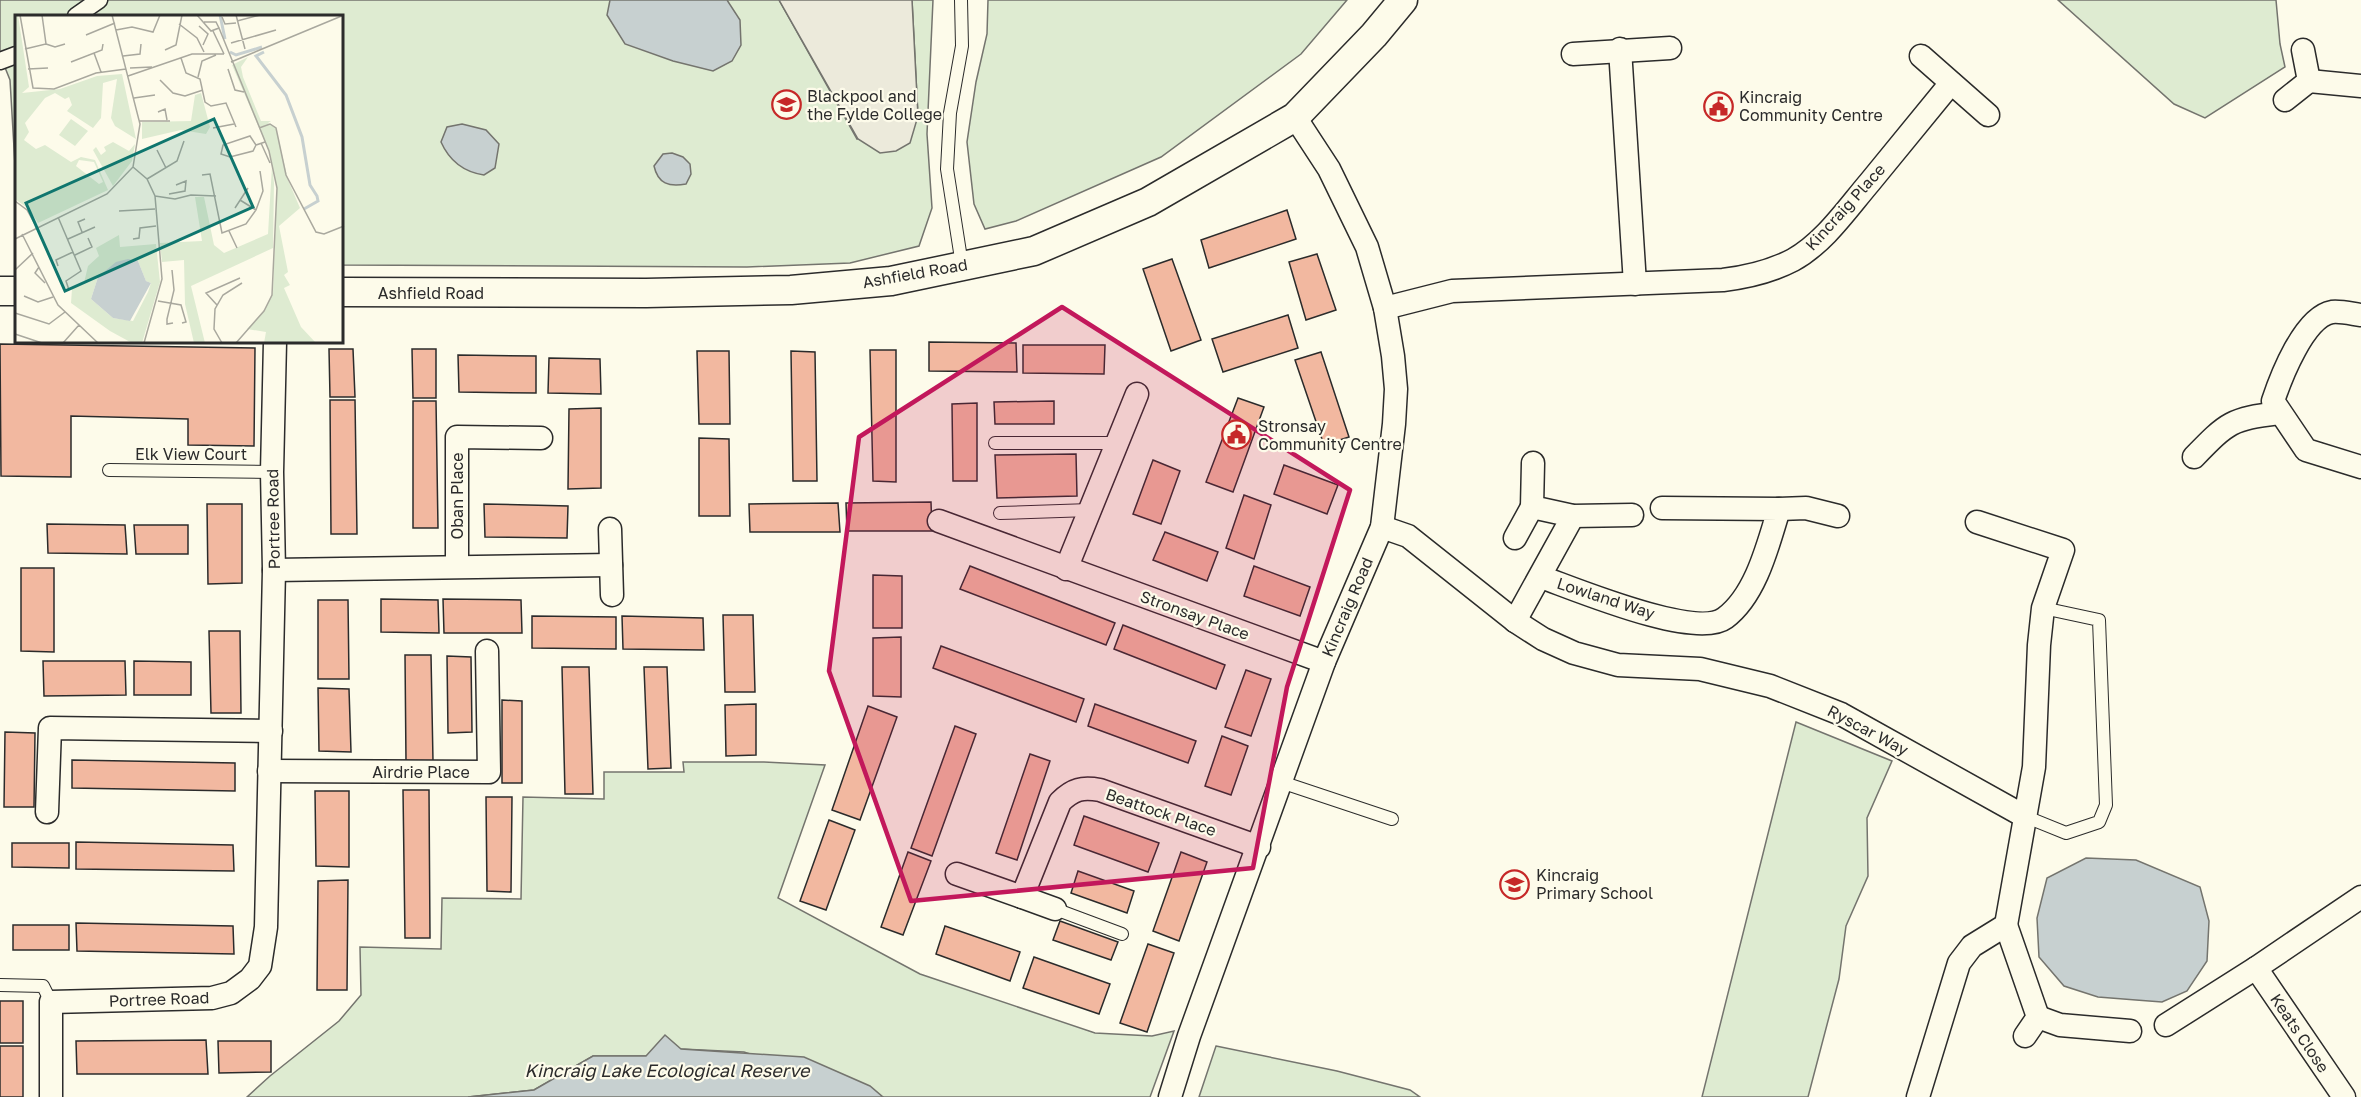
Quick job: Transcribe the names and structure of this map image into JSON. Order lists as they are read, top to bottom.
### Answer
{
  "streets": {
    "street": [
      "Kincraig Place",
      "Ashfield Road",
      "Oban Place",
      "Portree Road",
      "Lowland Way",
      "Kincraig Road",
      "Stronsay Place",
      "Ryscar Way",
      "Airdrie Place",
      "Beattock Place",
      "Keats Close"
    ],
    "lane": ["Elk View Court"]
  },
  "crossings": [
    ["Kincraig Place", "Kincraig Road"],
    ["Ashfield Road", "Kincraig Road"],
    ["Elk View Court", "Portree Road"],
    ["Portree Road", "Airdrie Place"],
    ["Lowland Way", "Ryscar Way"],
    ["Kincraig Road", "Stronsay Place"],
    ["Kincraig Road", "Ryscar Way"],
    ["Kincraig Road", "Beattock Place"]
  ],
  "water": ["Kincraig Lake Ecological Reserve"],
  "places": {
    "school or university": ["Blackpool and the Fylde College", "Kincraig Primary School"],
    "public building": ["Kincraig Community Centre", "Stronsay Community Centre"]
  }
}
